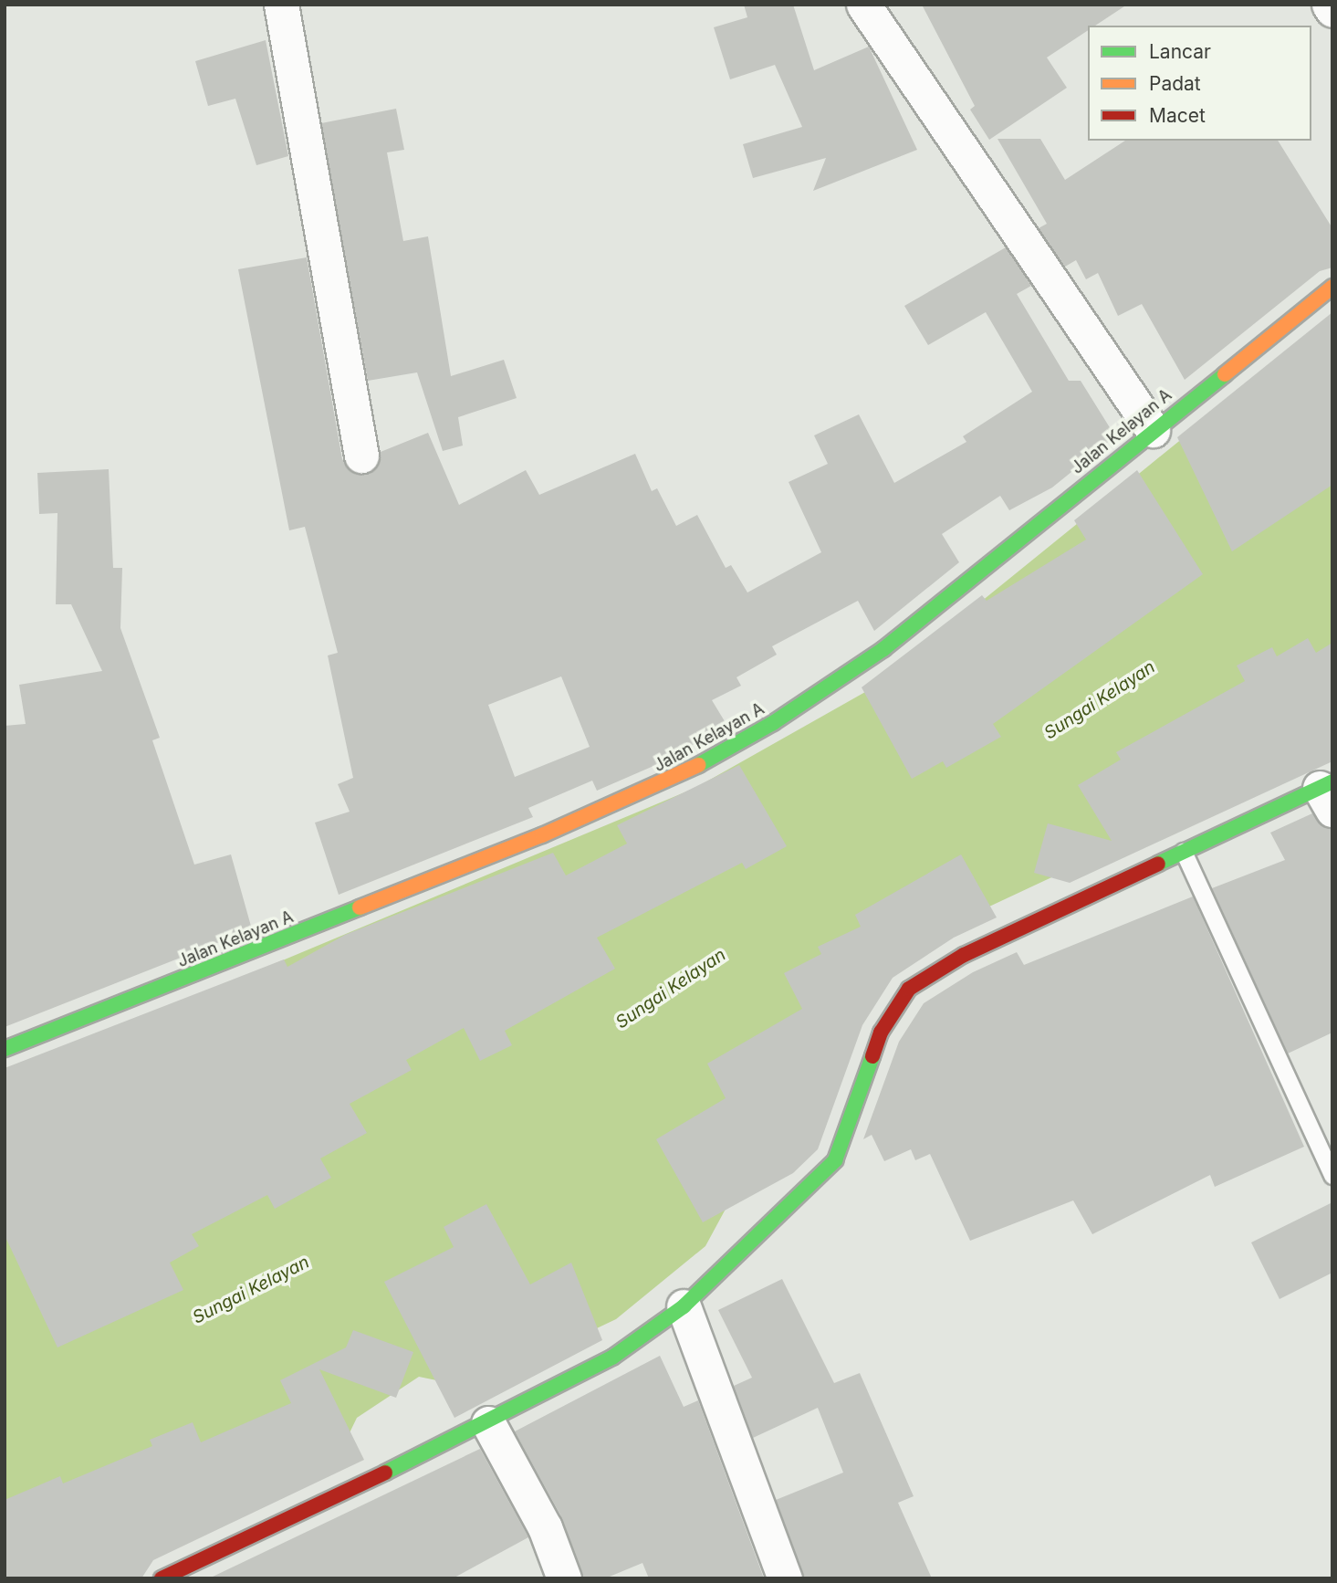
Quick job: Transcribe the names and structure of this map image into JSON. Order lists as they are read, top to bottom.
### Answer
{
  "streets": {
    "street": ["Jalan Kelayan A"]
  },
  "water": ["Sungai Kelayan"],
  "legend": ["Lancar", "Padat", "Macet"]
}
